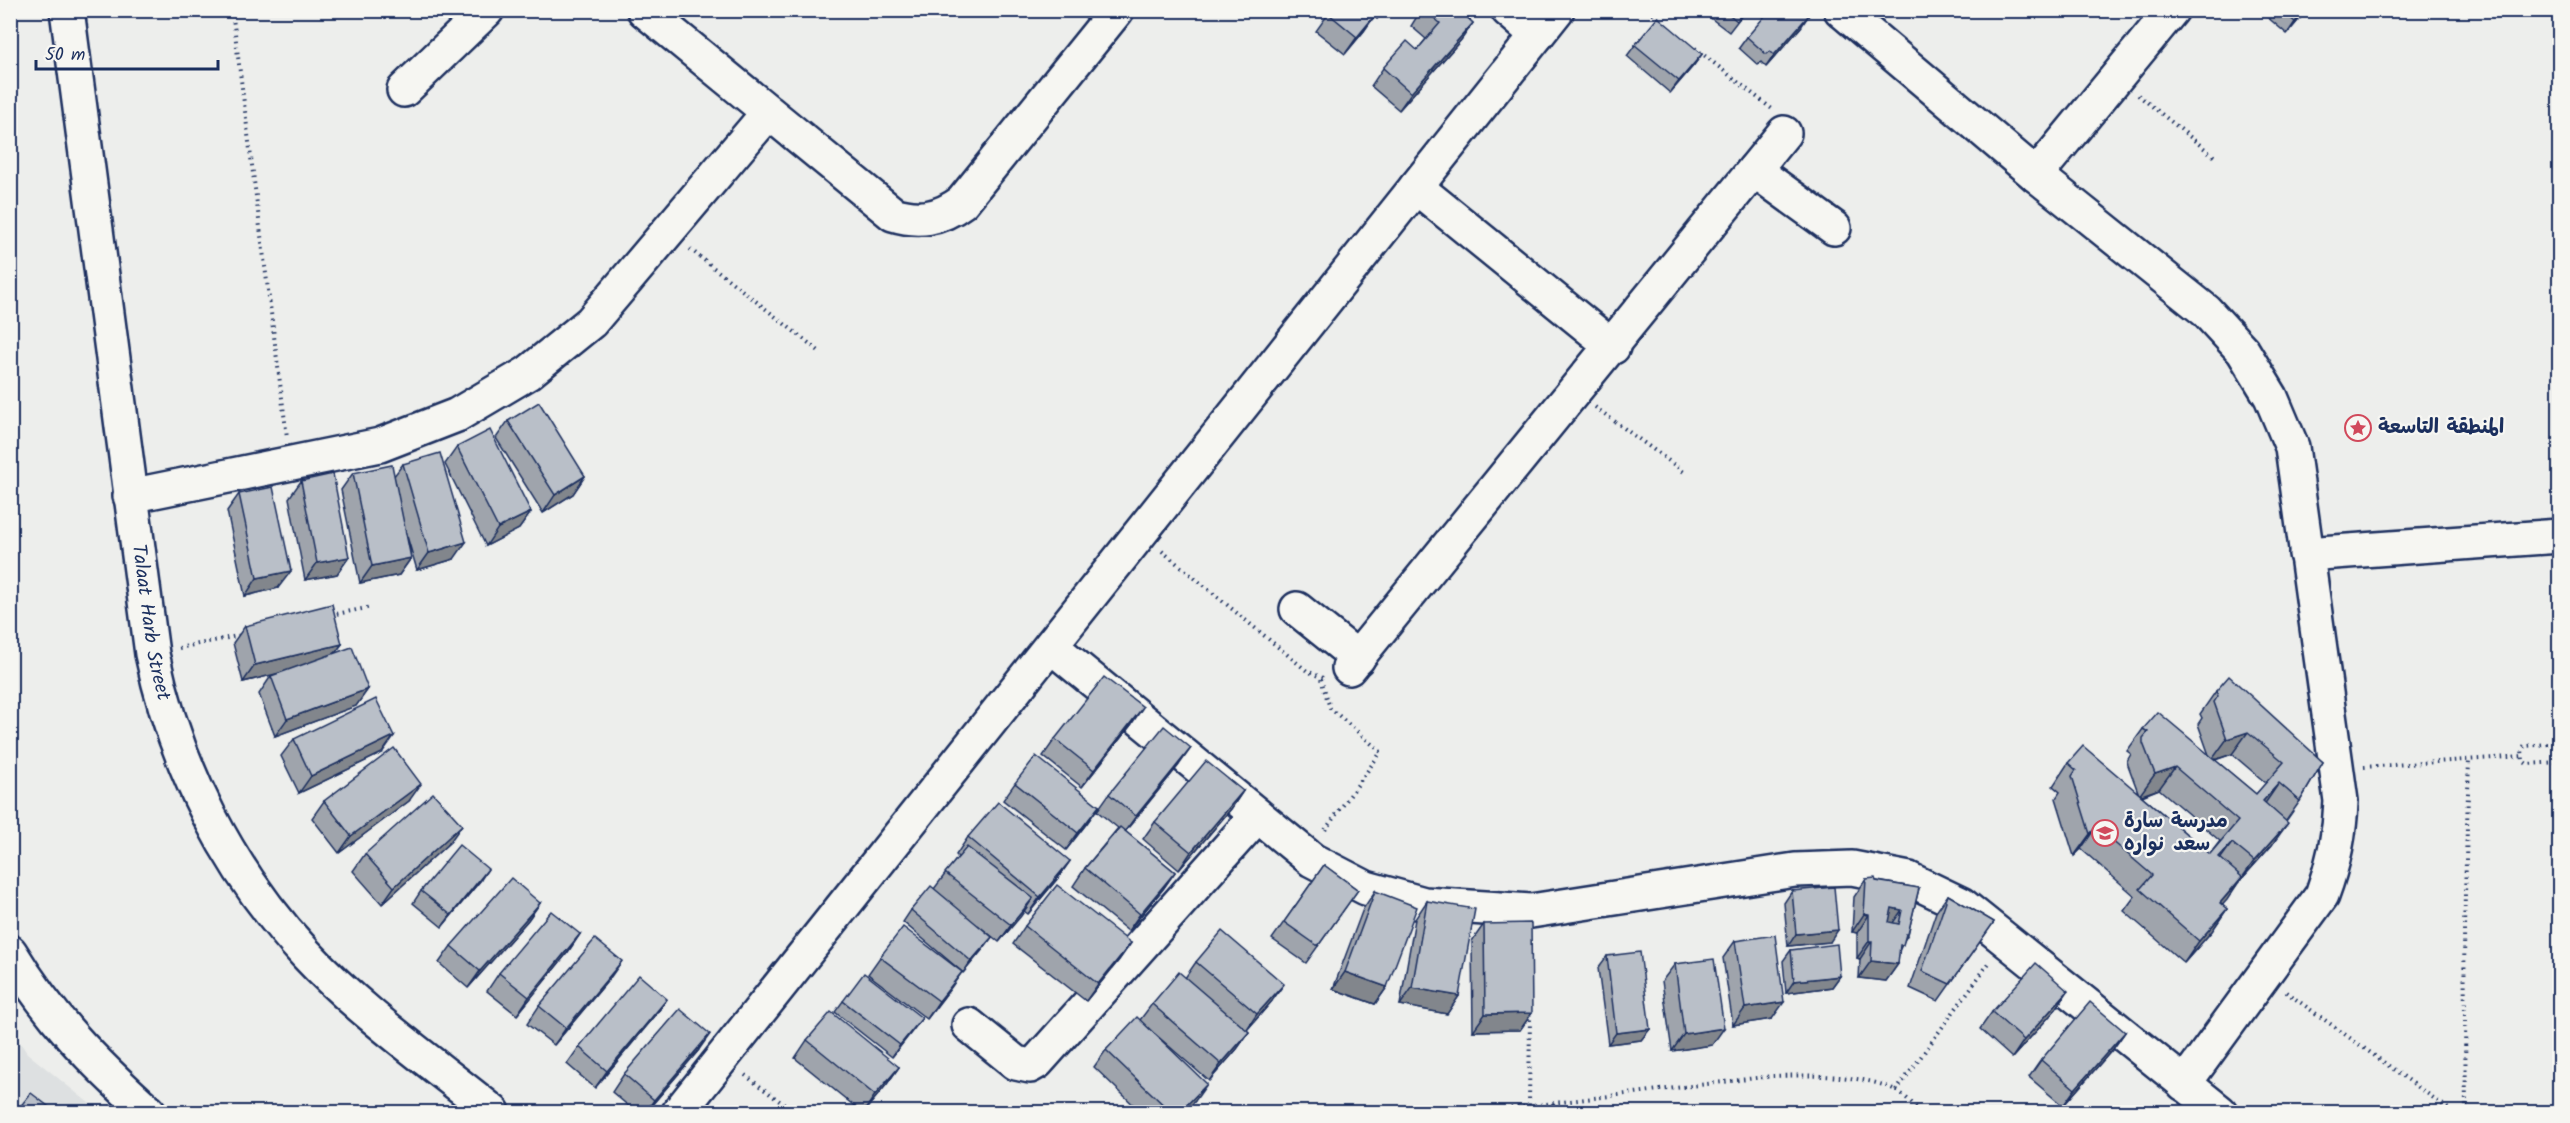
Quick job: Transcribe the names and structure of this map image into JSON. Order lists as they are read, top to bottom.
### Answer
{
  "streets": {
    "street": ["Talaat Harb Street"]
  },
  "places": {
    "place": ["المنطقة التاسعة"],
    "school or university": ["مدرسة سارة سعد نواره"]
  },
  "scale_bar": "50 m"
}
